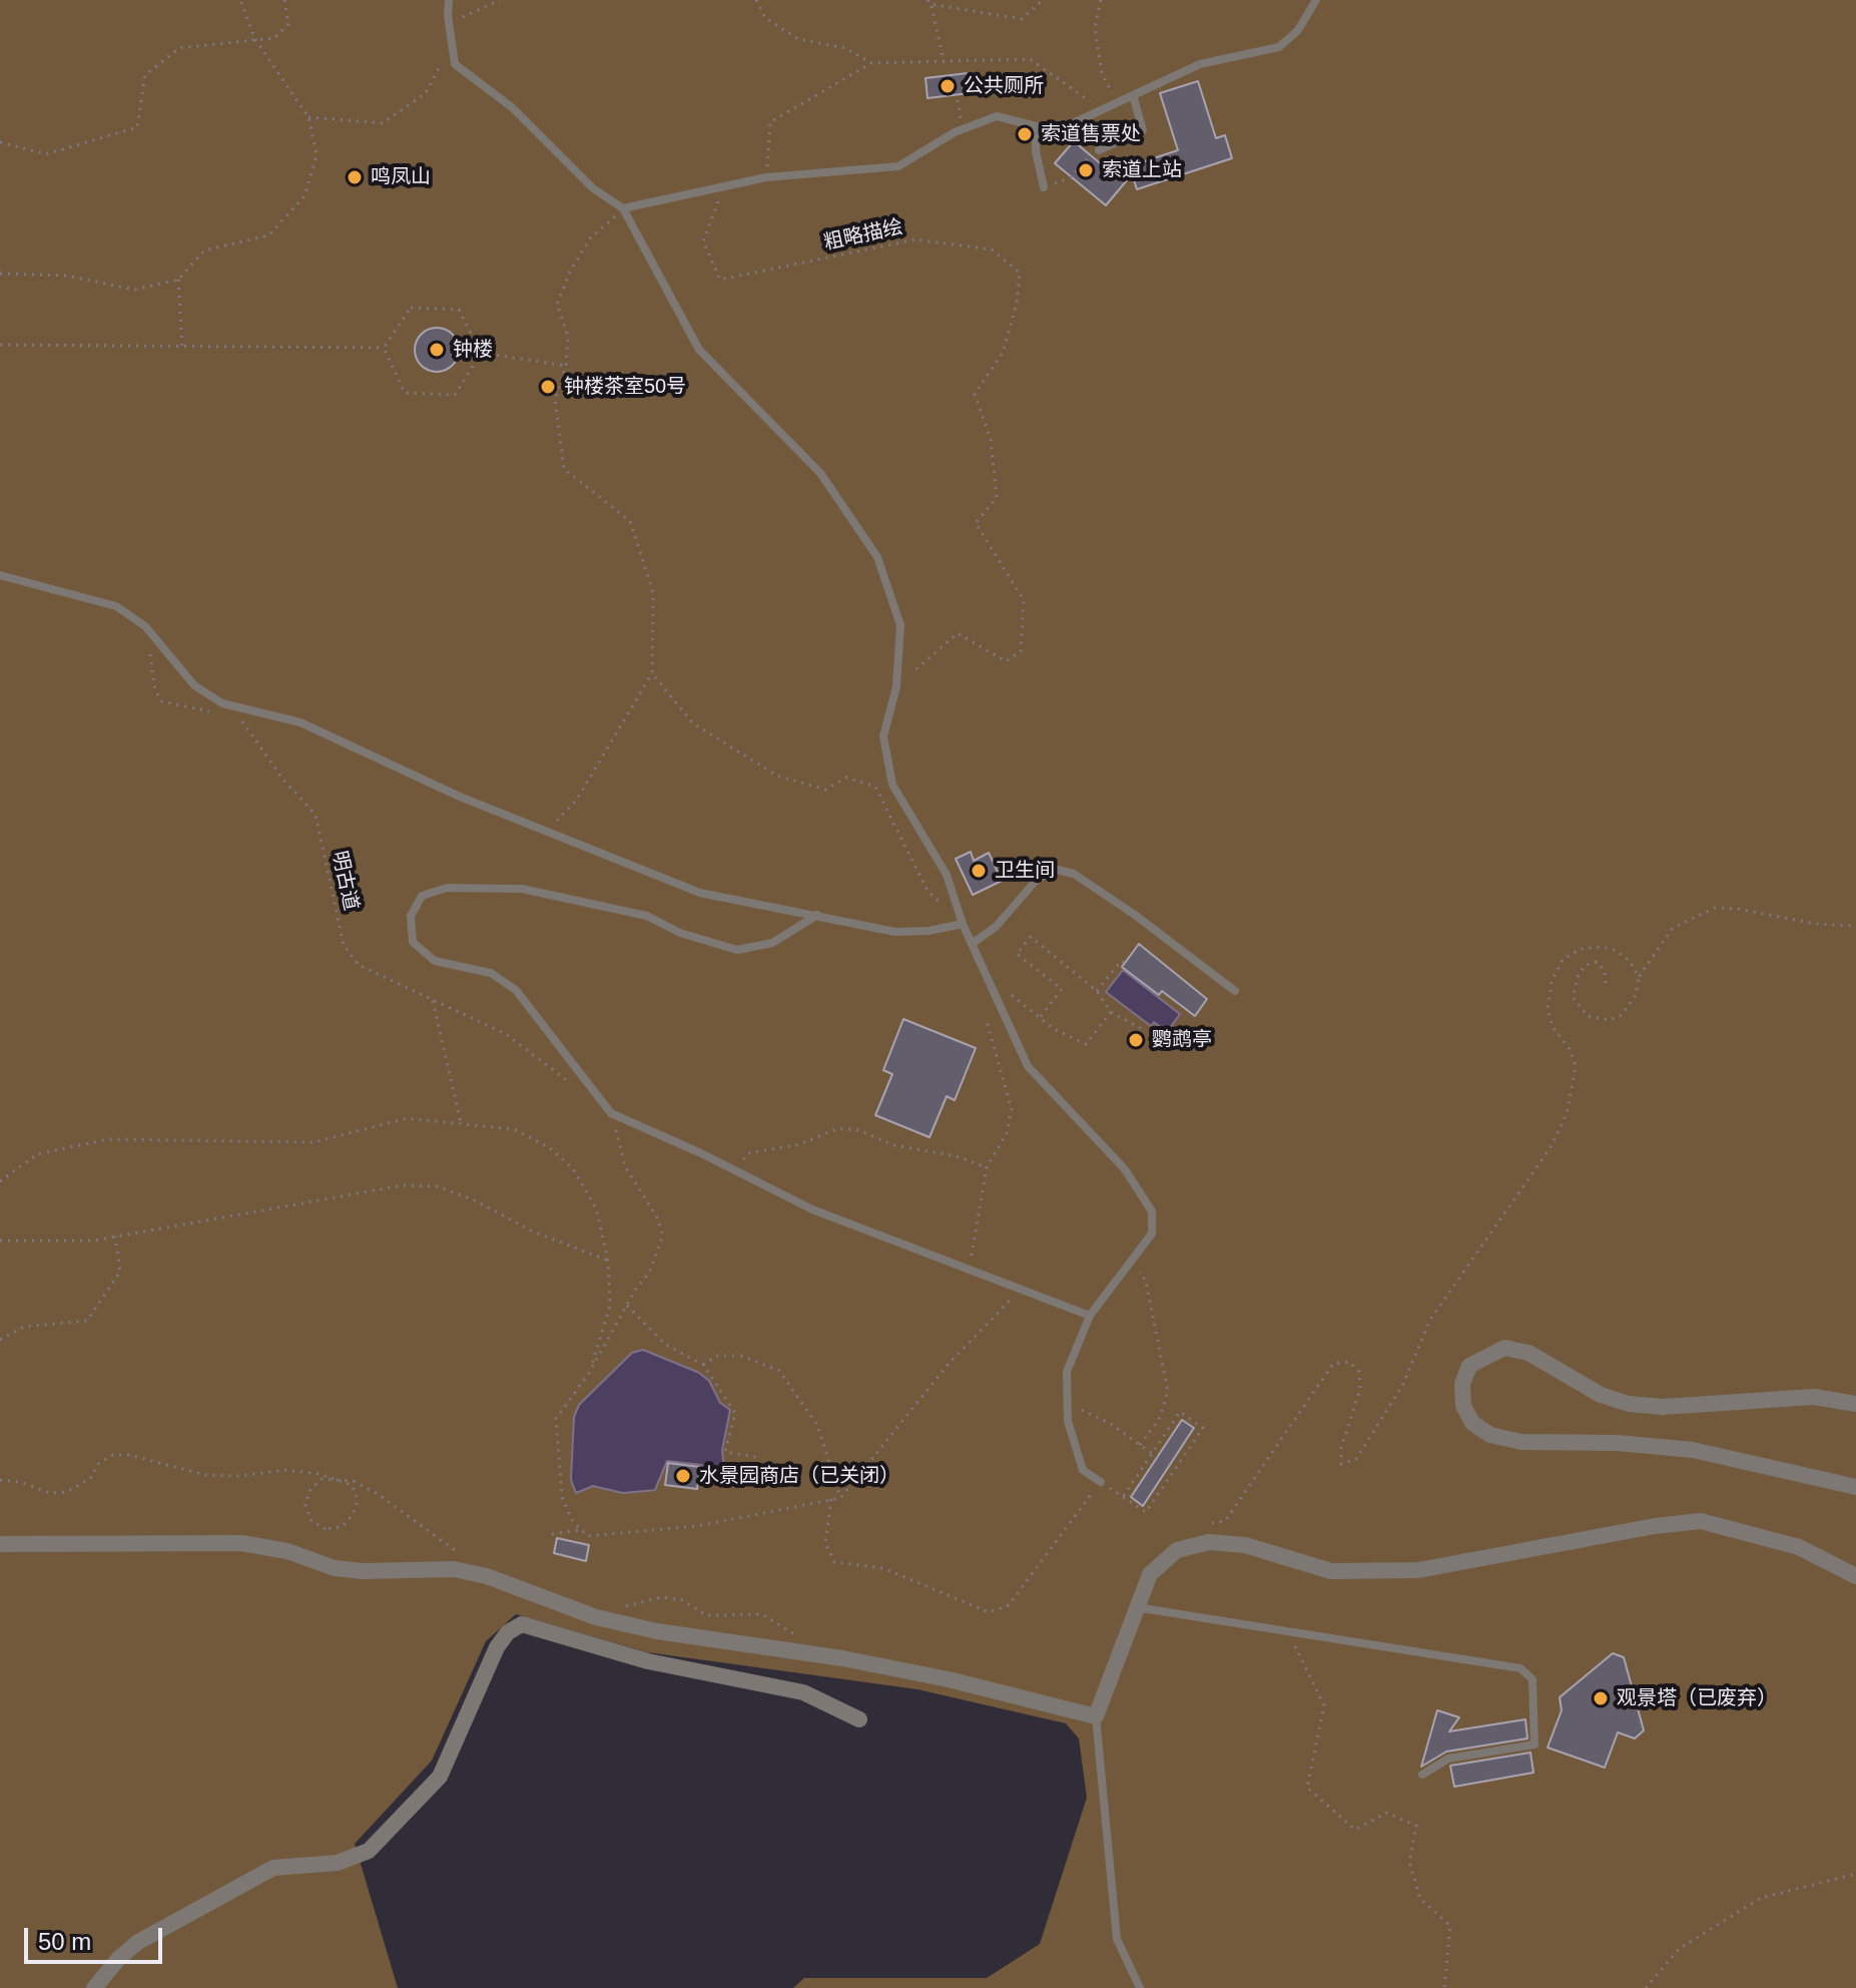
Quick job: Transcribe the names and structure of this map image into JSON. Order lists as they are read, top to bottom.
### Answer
{
  "streets": {
    "path": ["粗略描绘", "明古道"]
  },
  "places": [
    "公共厕所",
    "索道售票处",
    "索道上站",
    "鸣凤山",
    "钟楼",
    "钟楼茶室50号",
    "卫生间",
    "鹦鹉亭",
    "水景园商店（已关闭）",
    "观景塔（已废弃）"
  ],
  "scale_bar": "50 m"
}
